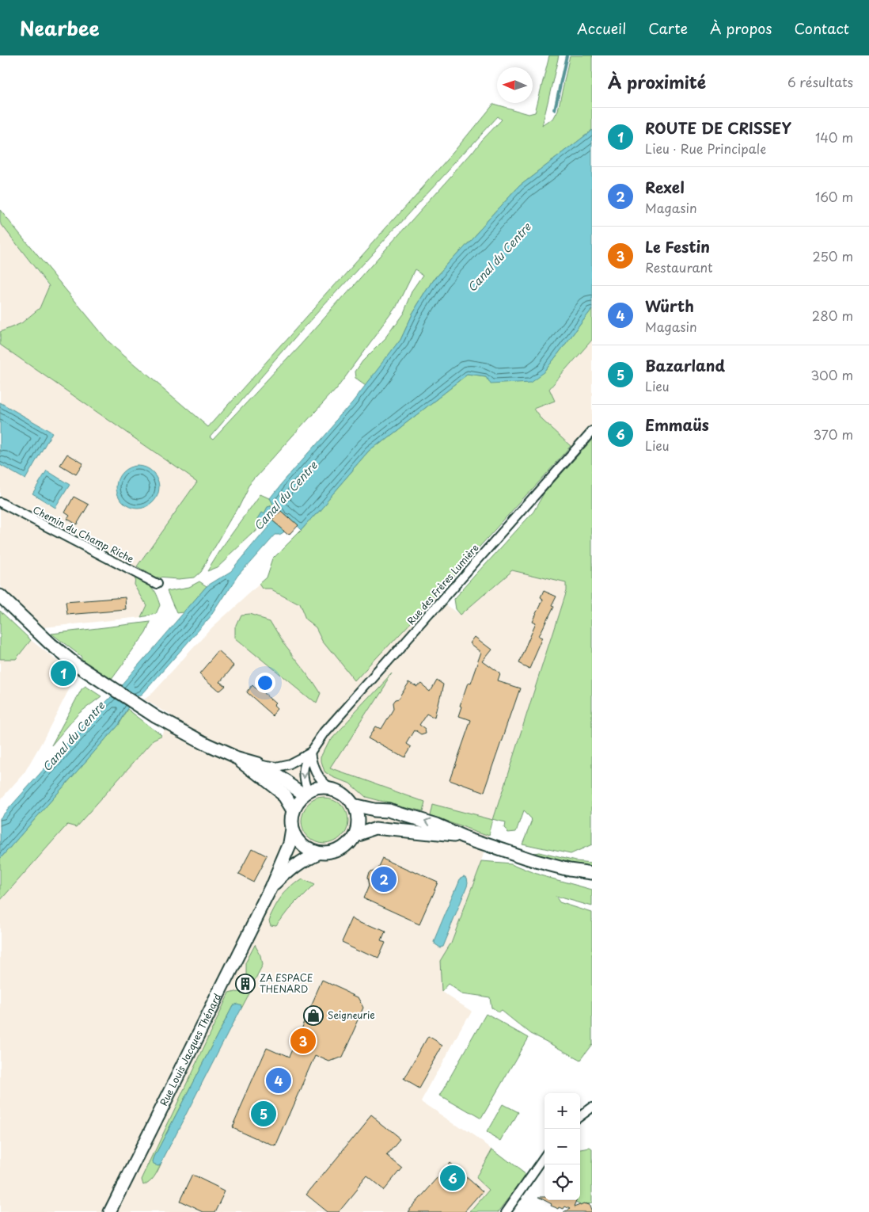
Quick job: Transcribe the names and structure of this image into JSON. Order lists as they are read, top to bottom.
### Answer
{
  "streets": {
    "main road": ["Rue Louis Jacques Thénard"],
    "street": ["Chemin du Champ Riche", "Rue des Frères Lumière"]
  },
  "crossings": [
    ["Rue des Frères Lumière", "Rue Louis Jacques Thénard"]
  ],
  "water": ["Canal du Centre"],
  "places": {
    "building": ["ZA ESPACE THENARD"],
    "shop": ["Seigneurie"]
  },
  "north": "left",
  "page": {
    "header": "Nearbee",
    "nav": [
      "Accueil",
      "Carte",
      "À propos",
      "Contact"
    ],
    "heading": ["À proximité", "6 résultats"],
    "list": [
      {
        "mark": "1",
        "name": "ROUTE DE CRISSEY",
        "note": "Lieu · Rue Principale",
        "value": "140 m"
      },
      {
        "mark": "2",
        "name": "Rexel",
        "note": "Magasin",
        "value": "160 m"
      },
      {
        "mark": "3",
        "name": "Le Festin",
        "note": "Restaurant",
        "value": "250 m"
      },
      {
        "mark": "4",
        "name": "Würth",
        "note": "Magasin",
        "value": "280 m"
      },
      {
        "mark": "5",
        "name": "Bazarland",
        "note": "Lieu",
        "value": "300 m"
      },
      {
        "mark": "6",
        "name": "Emmaüs",
        "note": "Lieu",
        "value": "370 m"
      }
    ],
    "pins": [
      "1",
      "2",
      "3",
      "4",
      "5",
      "6"
    ],
    "map_buttons": ["+", "−"]
  }
}
